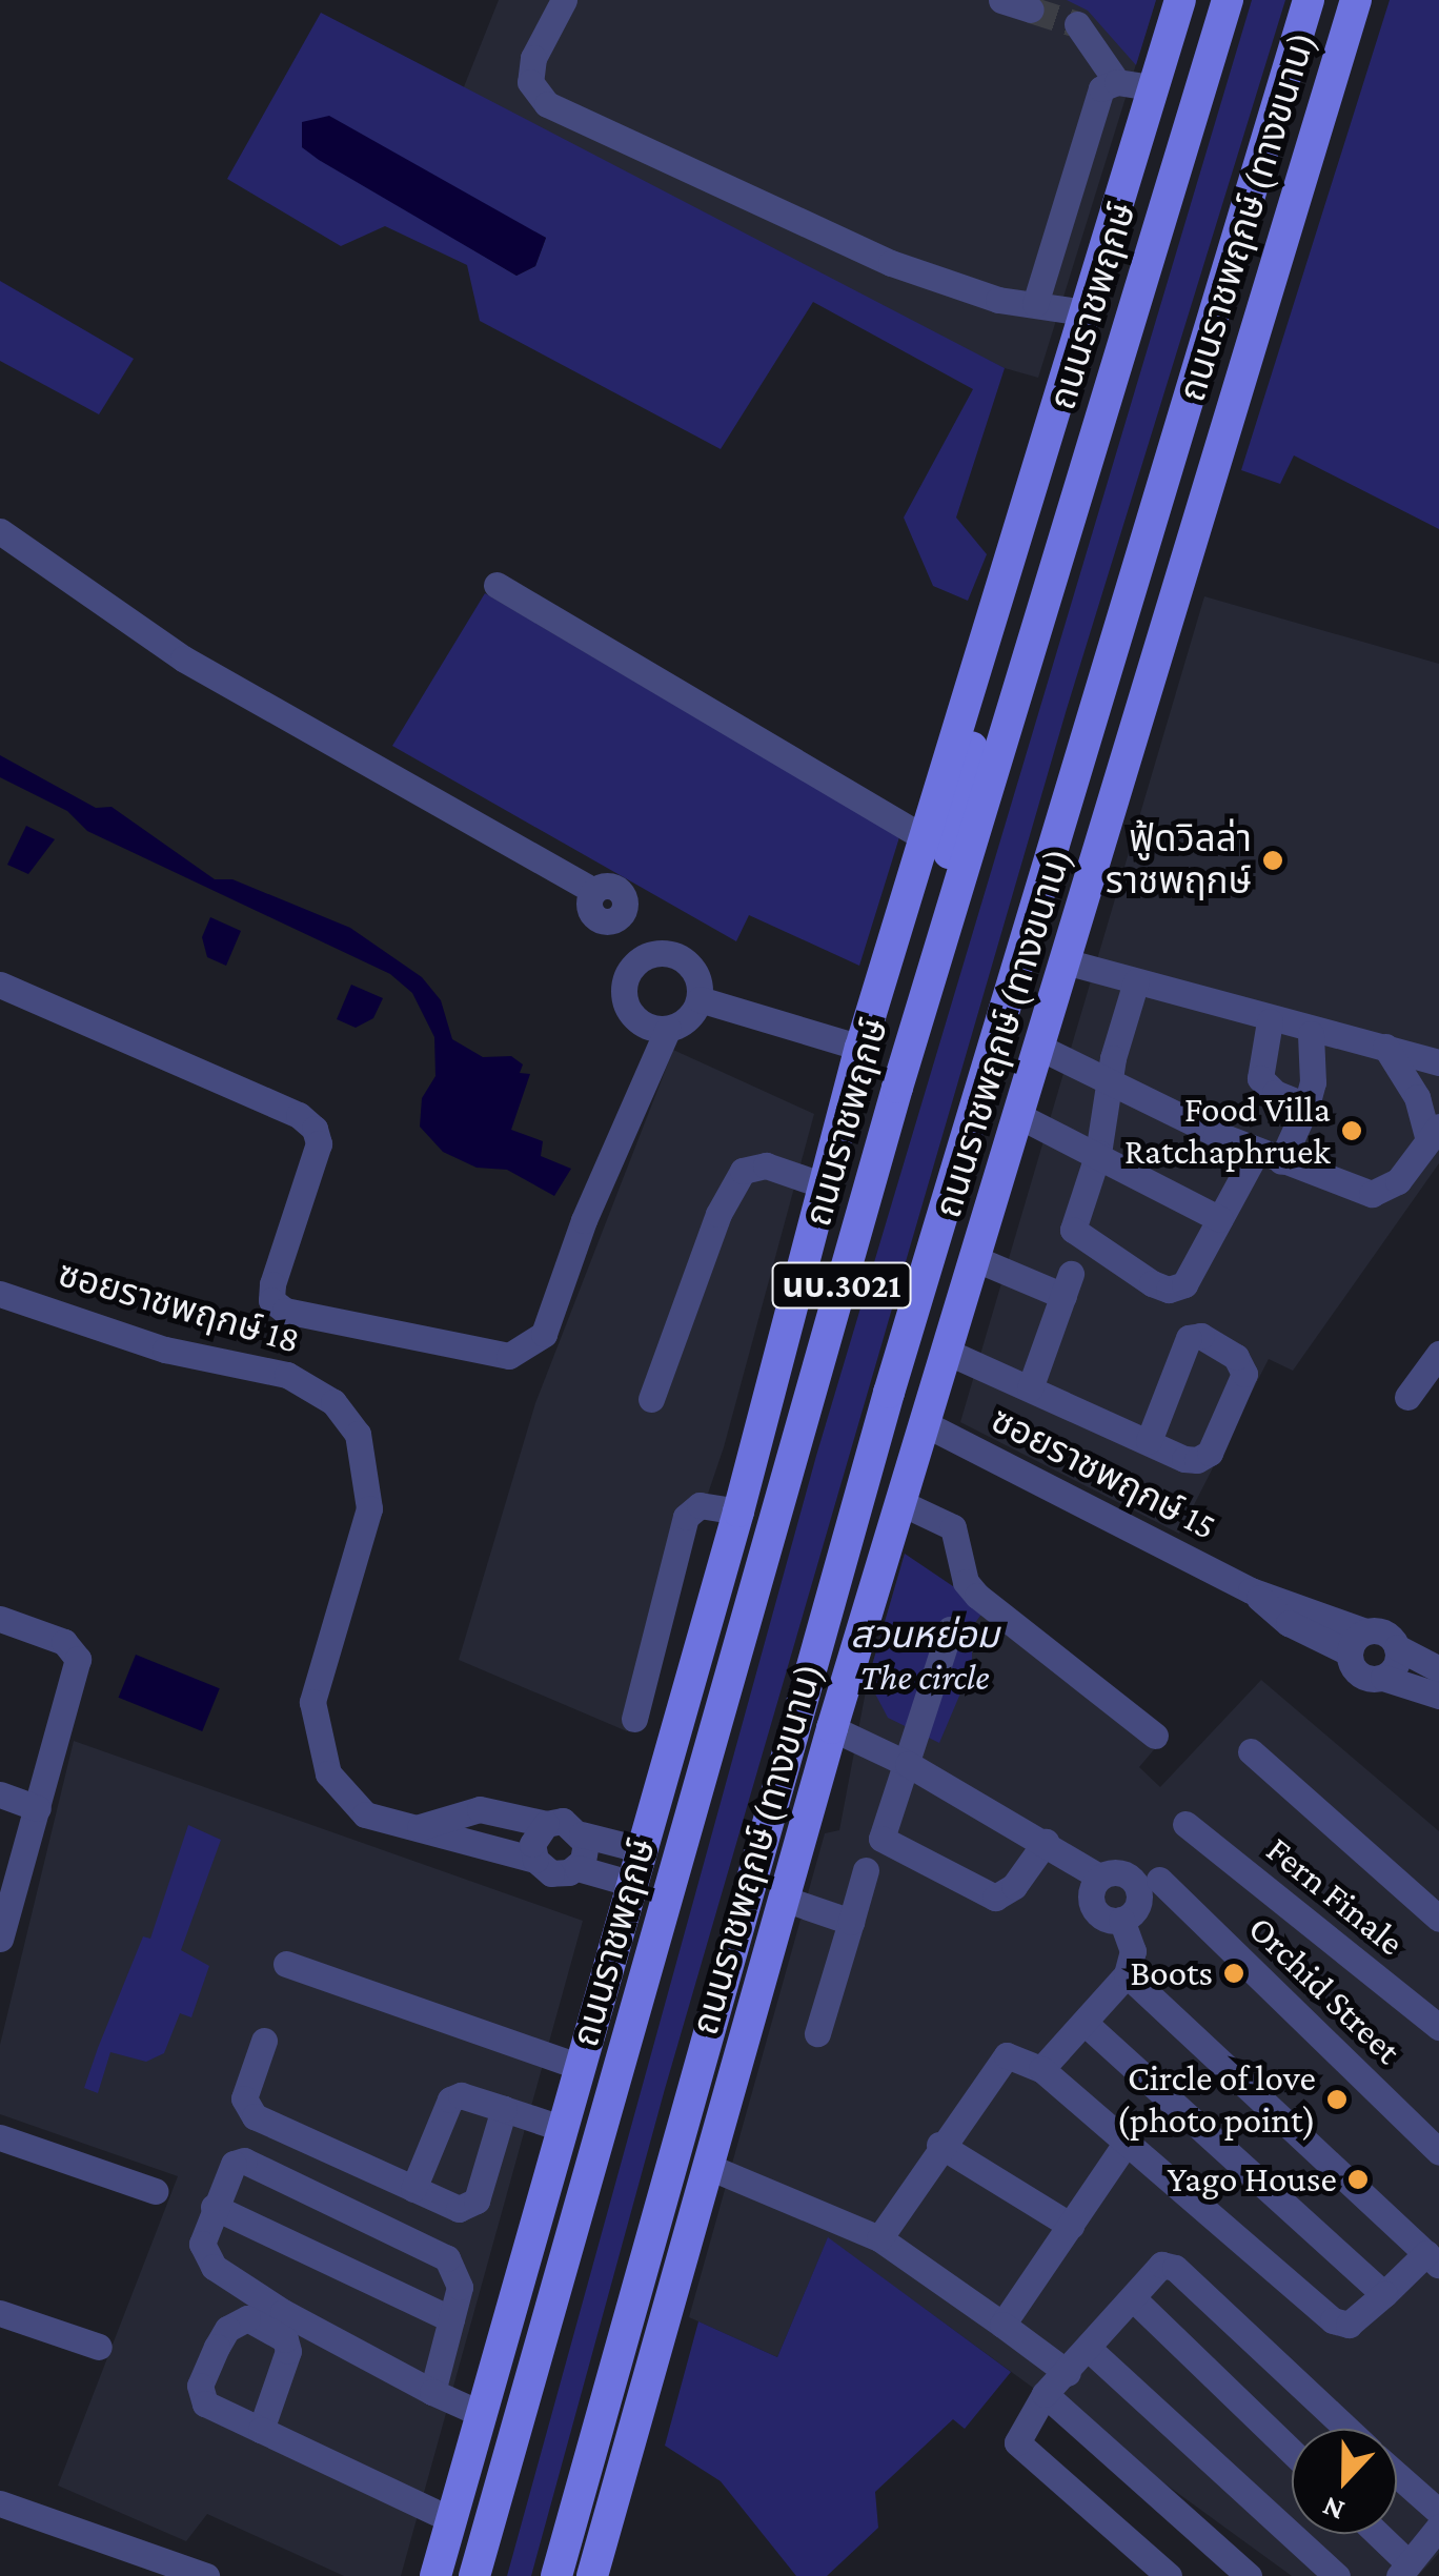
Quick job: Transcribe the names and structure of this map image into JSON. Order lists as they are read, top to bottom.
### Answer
{
  "streets": {
    "main road": ["ถนนราชพฤกษ์ (ทางขนาน)", "ถนนราชพฤกษ์", "นบ.3021"],
    "street": [
      "ซอยราชพฤกษ์ 18",
      "ซอยราชพฤกษ์ 15",
      "Fern Finale",
      "Orchid Street"
    ]
  },
  "crossings": [
    ["ถนนราชพฤกษ์ (ทางขนาน)", "ซอยราชพฤกษ์ 15"],
    ["นบ.3021", "ซอยราชพฤกษ์ 18"]
  ],
  "parks": ["สวนหย่อม The circle"],
  "places": [
    "ฟู้ดวิลล่า ราชพฤกษ์",
    "Food Villa Ratchaphruek",
    "Boots",
    "Circle of love (photo point)",
    "Yago House"
  ],
  "north": "bottom"
}
